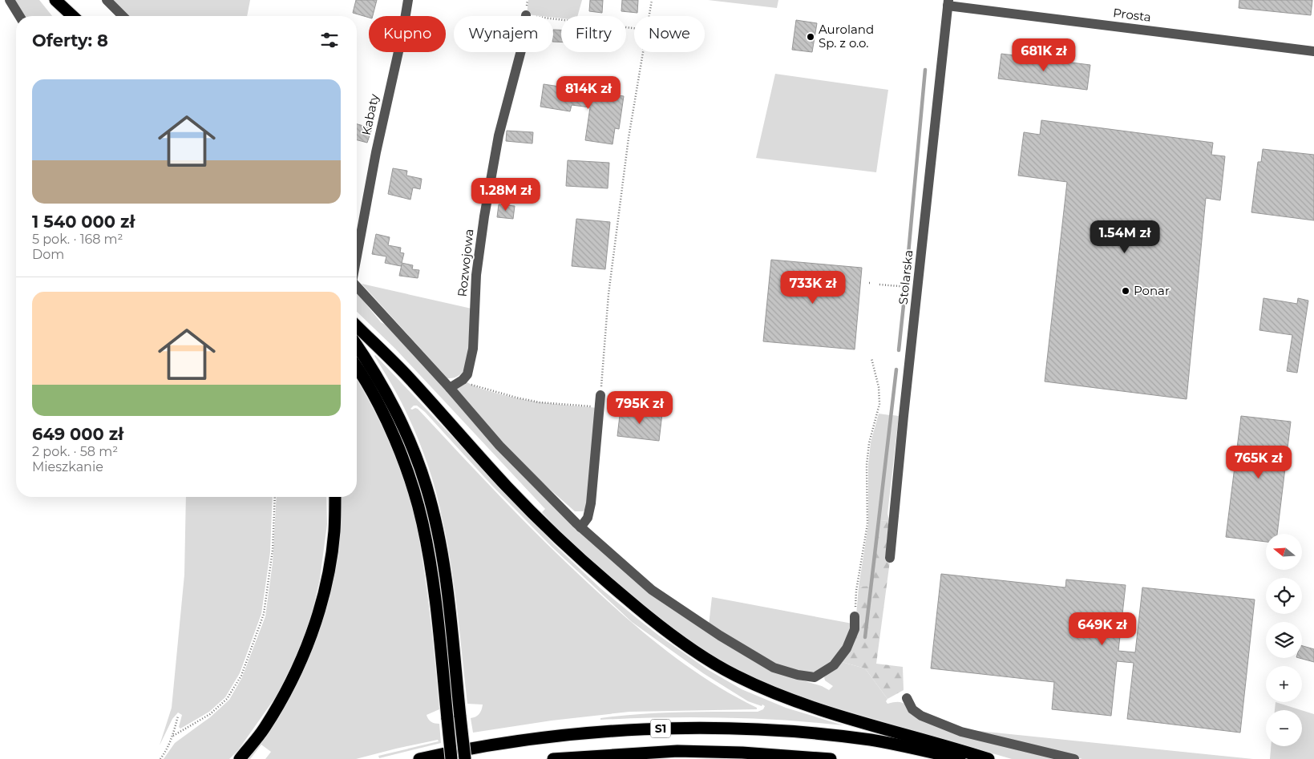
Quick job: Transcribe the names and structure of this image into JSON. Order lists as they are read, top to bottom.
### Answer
{
  "streets": {
    "highway": ["S1"],
    "street": [
      "Prosta",
      "Kabaty",
      "Rozwojowa",
      "Stolarska"
    ]
  },
  "crossings": [
    ["Prosta", "Stolarska"]
  ],
  "places": ["Auroland Sp. z o.o.", "Ponar"],
  "north": "left",
  "page": {
    "chip": [
      "Kupno",
      "Wynajem",
      "Filtry",
      "Nowe"
    ],
    "heading": "Oferty: 8",
    "price": [
      "681K zł",
      "814K zł",
      "1.28M zł",
      "1.54M zł",
      "733K zł",
      "795K zł",
      "765K zł",
      "649K zł"
    ],
    "list": [
      {
        "name": "1 540 000 zł",
        "note": "5 pok. · 168 m² · Dom"
      },
      {
        "name": "649 000 zł",
        "note": "2 pok. · 58 m² · Mieszkanie"
      }
    ],
    "map_buttons": ["+", "−"]
  }
}
